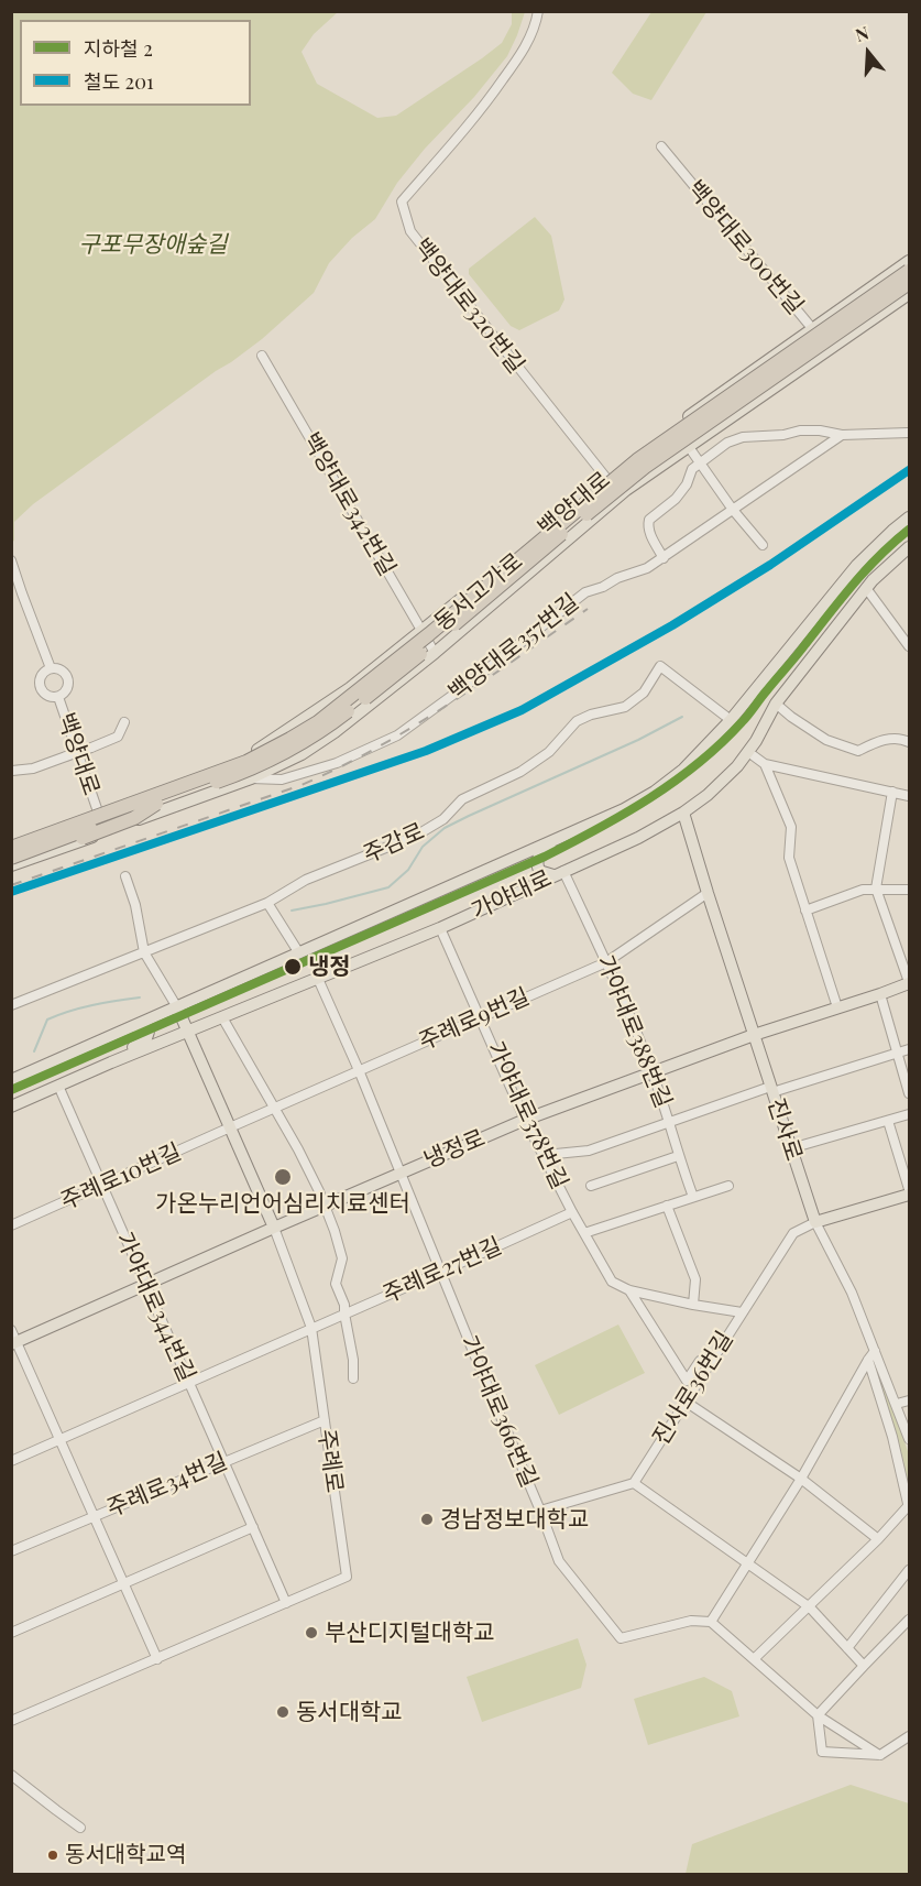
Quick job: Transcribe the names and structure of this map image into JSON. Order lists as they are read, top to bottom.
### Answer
{
  "streets": {
    "highway": ["동서고가로"],
    "main road": [
      "백양대로",
      "가야대로",
      "진사로",
      "냉정로",
      "주례로"
    ],
    "street": [
      "백양대로300번길",
      "백양대로320번길",
      "백양대로342번길",
      "백양대로357번길",
      "주감로",
      "주례로9번길",
      "가야대로388번길",
      "가야대로378번길",
      "주례로10번길",
      "주례로27번길",
      "가야대로344번길",
      "진사로36번길",
      "가야대로366번길",
      "주례로34번길"
    ]
  },
  "crossings": [
    ["백양대로300번길", "백양대로"],
    ["백양대로320번길", "백양대로"],
    ["백양대로342번길", "백양대로"],
    ["백양대로", "동서고가로"],
    ["백양대로", "백양대로357번길"],
    ["주감로", "가야대로"],
    ["가야대로", "가야대로388번길"],
    ["가야대로", "가야대로378번길"],
    ["가야대로", "진사로"],
    ["가야대로", "가야대로344번길"],
    ["가야대로", "가야대로366번길"],
    ["가야대로", "주례로"],
    ["주례로9번길", "가야대로388번길"],
    ["주례로9번길", "가야대로378번길"],
    ["주례로9번길", "진사로"],
    ["주례로9번길", "주례로10번길"],
    ["주례로9번길", "가야대로366번길"],
    ["주례로9번길", "주례로"],
    ["가야대로388번길", "냉정로"],
    ["가야대로378번길", "냉정로"],
    ["가야대로378번길", "주례로27번길"],
    ["가야대로378번길", "진사로36번길"],
    ["진사로", "냉정로"],
    ["진사로", "진사로36번길"],
    ["냉정로", "가야대로344번길"],
    ["냉정로", "가야대로366번길"],
    ["냉정로", "주례로"],
    ["주례로10번길", "가야대로344번길"],
    ["주례로10번길", "주례로"],
    ["주례로27번길", "가야대로344번길"],
    ["주례로27번길", "가야대로366번길"],
    ["주례로27번길", "주례로"],
    ["가야대로344번길", "주례로"],
    ["가야대로344번길", "주례로34번길"],
    ["주례로", "주례로34번길"]
  ],
  "parks": ["구포무장애숲길"],
  "places": [
    "냉정",
    "가온누리언어심리치료센터",
    "경남정보대학교",
    "부산디지털대학교",
    "동서대학교",
    "동서대학교역"
  ],
  "lines": ["rail line 201", "metro line 2"],
  "legend": ["지하철 2", "철도 201"],
  "north": "top"
}
